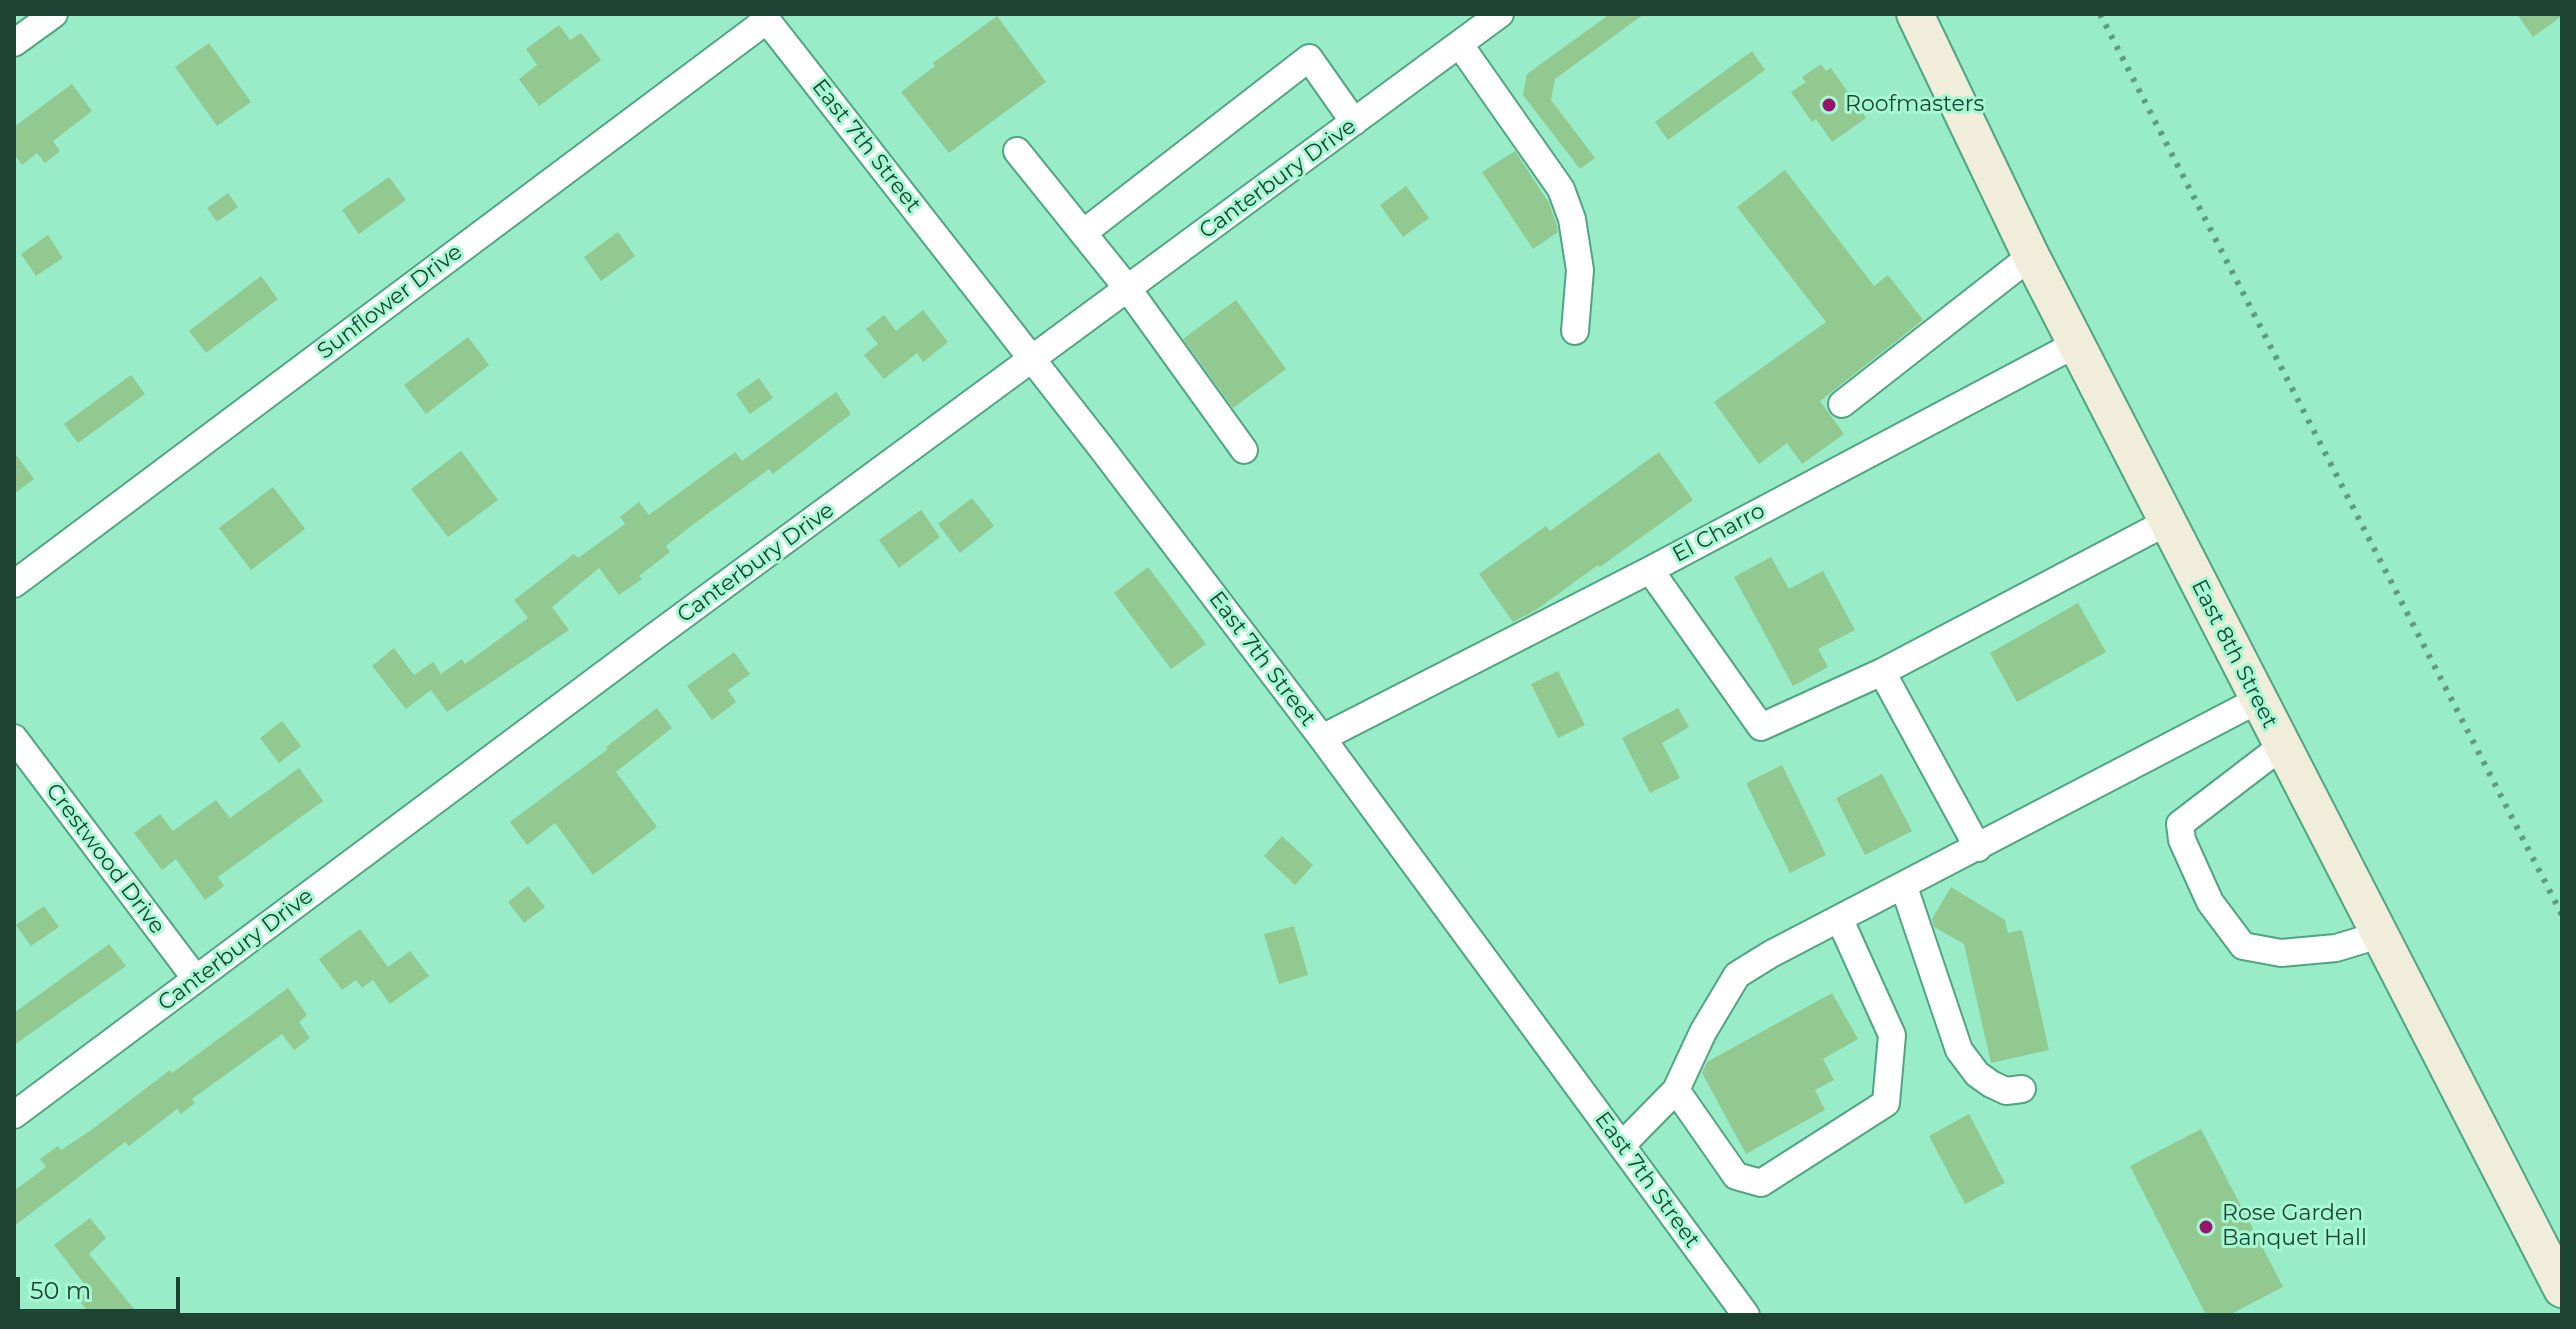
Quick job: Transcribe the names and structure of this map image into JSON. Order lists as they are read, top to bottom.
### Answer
{
  "streets": {
    "main road": ["East 8th Street"],
    "street": [
      "East 7th Street",
      "Canterbury Drive",
      "Sunflower Drive",
      "El Charro",
      "Crestwood Drive"
    ]
  },
  "crossings": [
    ["East 7th Street", "Canterbury Drive"],
    ["East 7th Street", "Sunflower Drive"],
    ["Canterbury Drive", "Crestwood Drive"],
    ["El Charro", "East 8th Street"]
  ],
  "places": ["Roofmasters", "Rose Garden Banquet Hall"],
  "scale_bar": "50 m"
}
